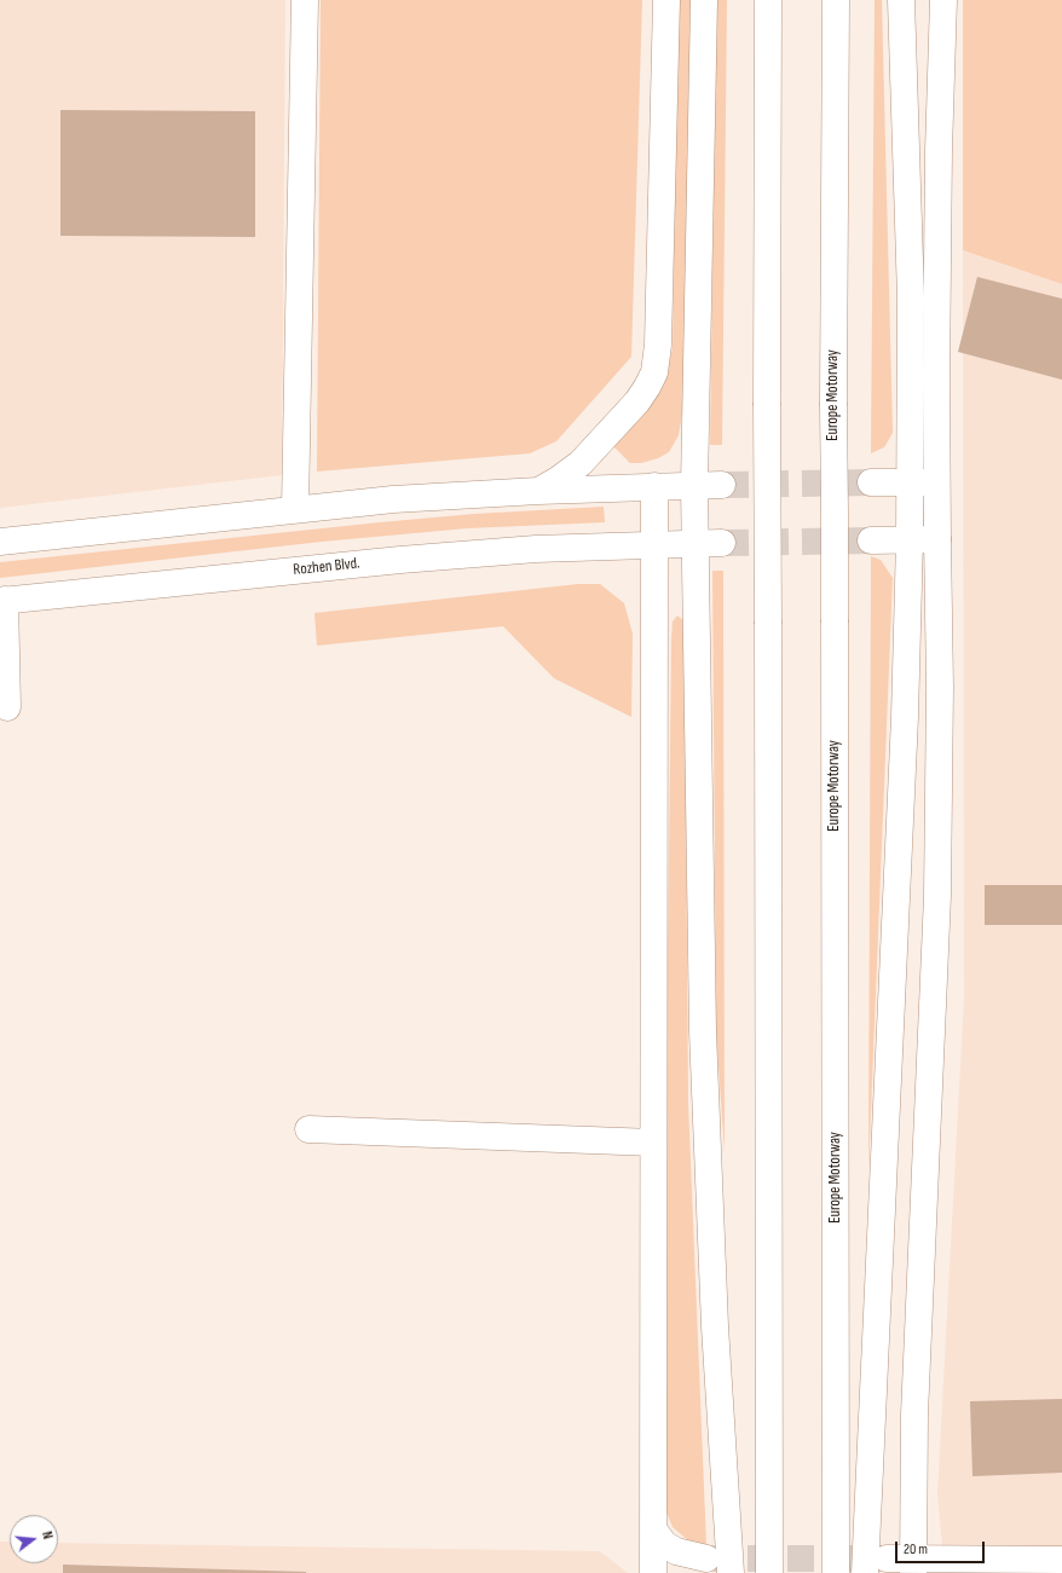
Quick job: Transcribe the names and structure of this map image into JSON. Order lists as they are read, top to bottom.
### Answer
{
  "streets": {
    "main road": ["Europe Motorway", "Rozhen Blvd."]
  },
  "scale_bar": "20 m",
  "north": "right"
}
